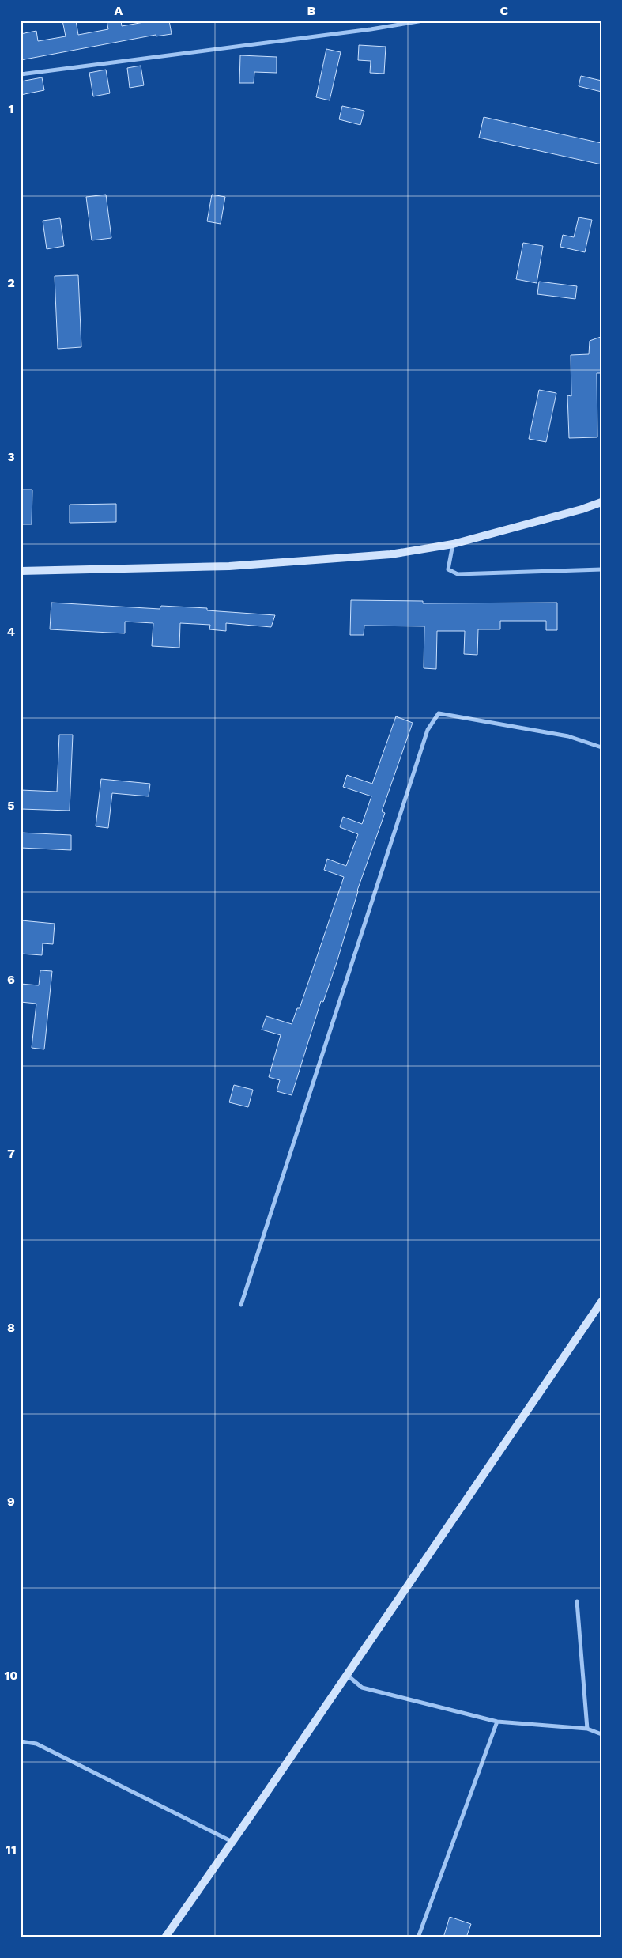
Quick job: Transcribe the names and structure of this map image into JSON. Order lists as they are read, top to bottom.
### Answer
{
  "grid": {
    "columns": ["A", "B", "C"],
    "rows": [
      "1",
      "2",
      "3",
      "4",
      "5",
      "6",
      "7",
      "8",
      "9",
      "10",
      "11"
    ]
  }
}
